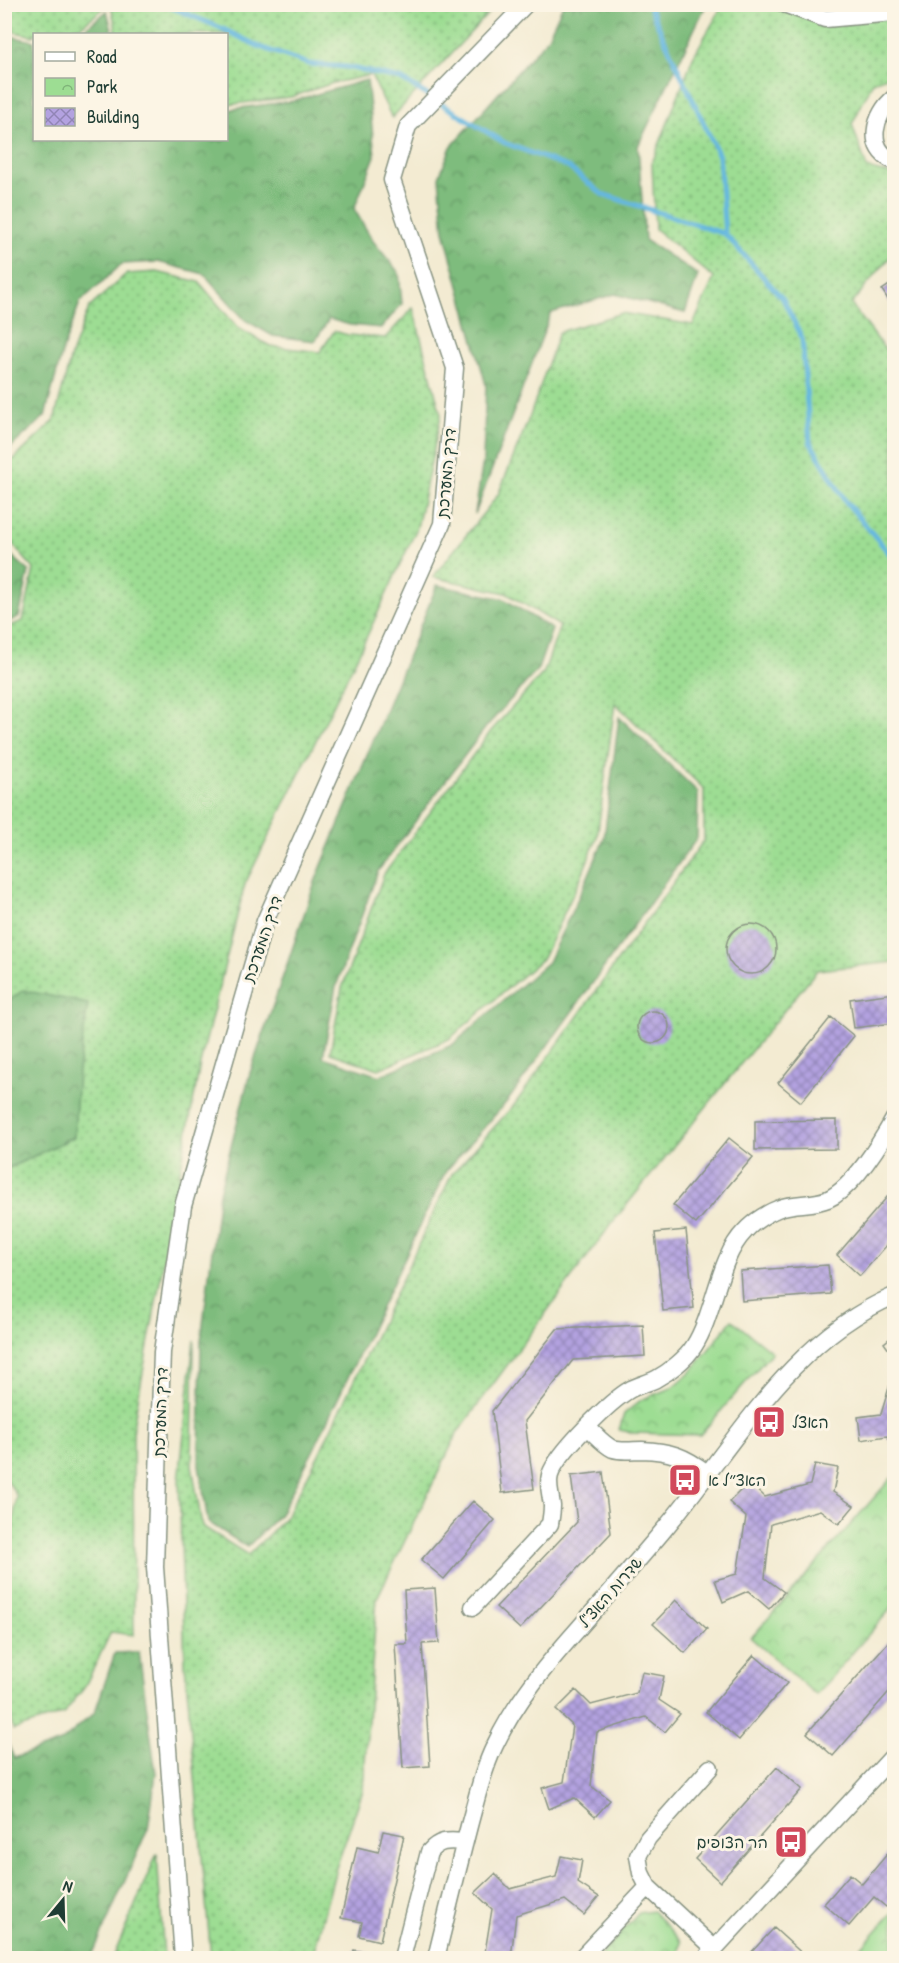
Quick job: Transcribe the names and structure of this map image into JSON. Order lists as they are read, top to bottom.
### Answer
{
  "streets": {
    "street": ["דרך המערכת", "שדרות האצ\"ל"]
  },
  "places": {
    "bus stop": ["האצל", "האצ״ל א", "הר הצופים"]
  },
  "legend": ["Road", "Park", "Building"],
  "north": "top"
}
